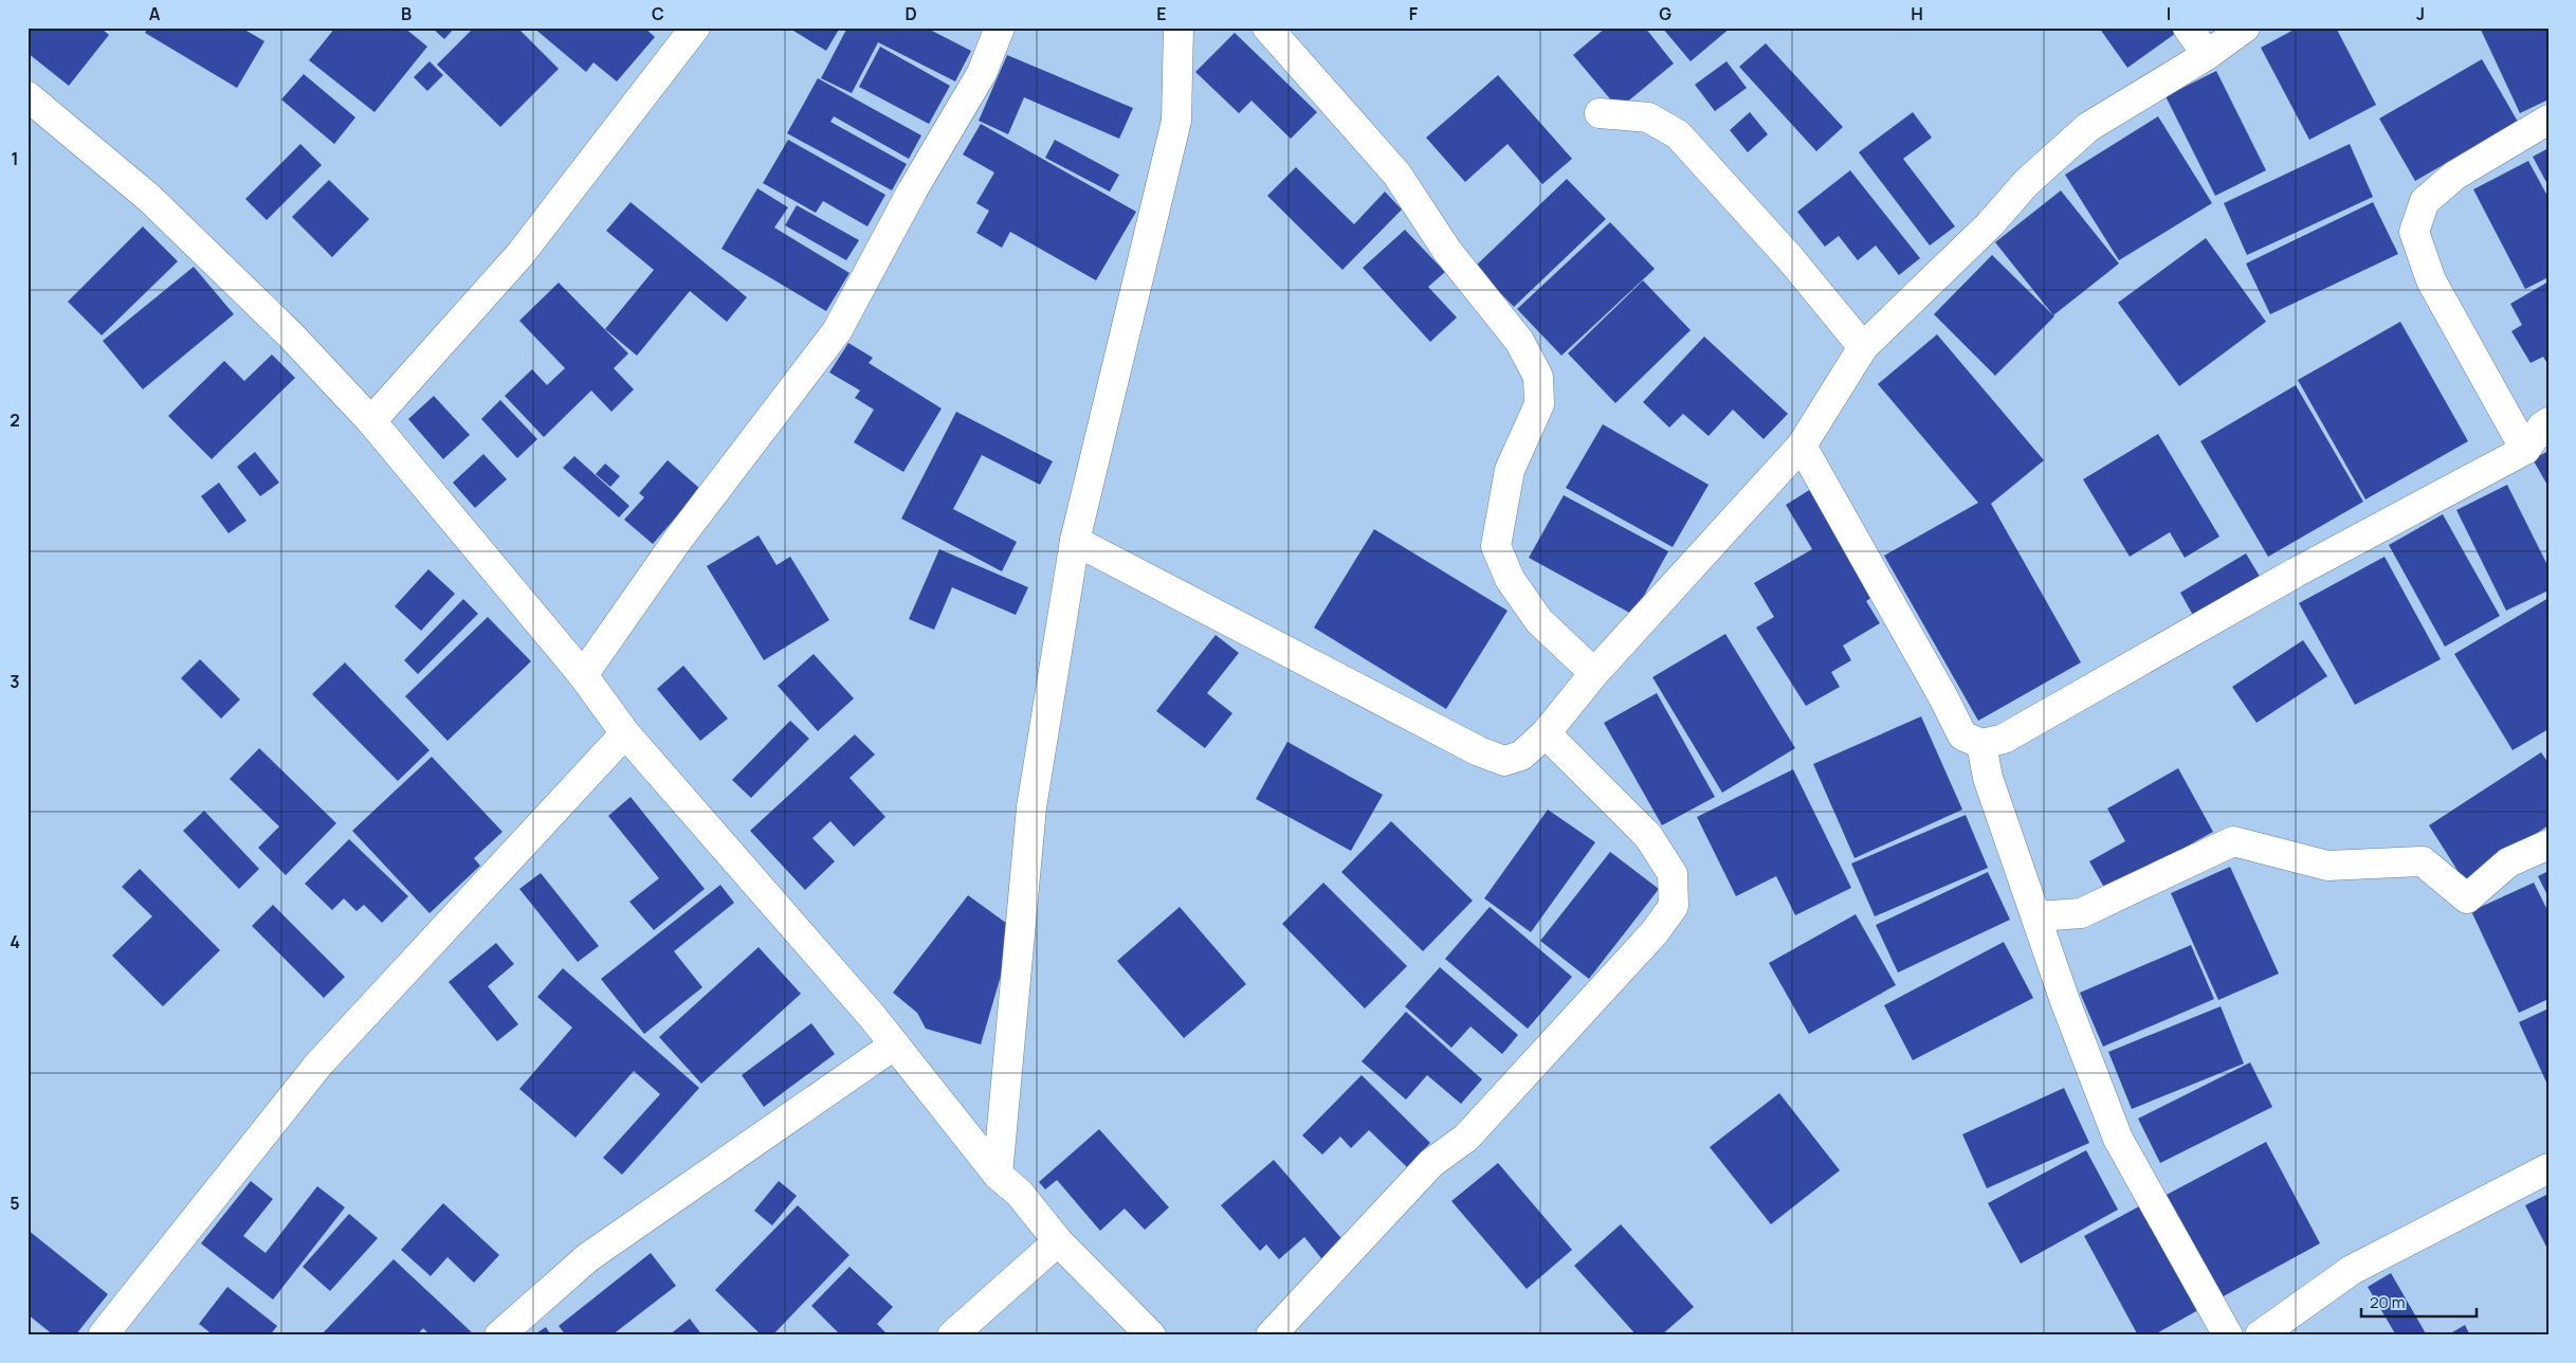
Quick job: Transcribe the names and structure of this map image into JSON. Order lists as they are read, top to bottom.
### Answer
{
  "scale_bar": "20 m",
  "grid": {
    "columns": [
      "A",
      "B",
      "C",
      "D",
      "E",
      "F",
      "G",
      "H",
      "I",
      "J"
    ],
    "rows": [
      "1",
      "2",
      "3",
      "4",
      "5"
    ]
  }
}
